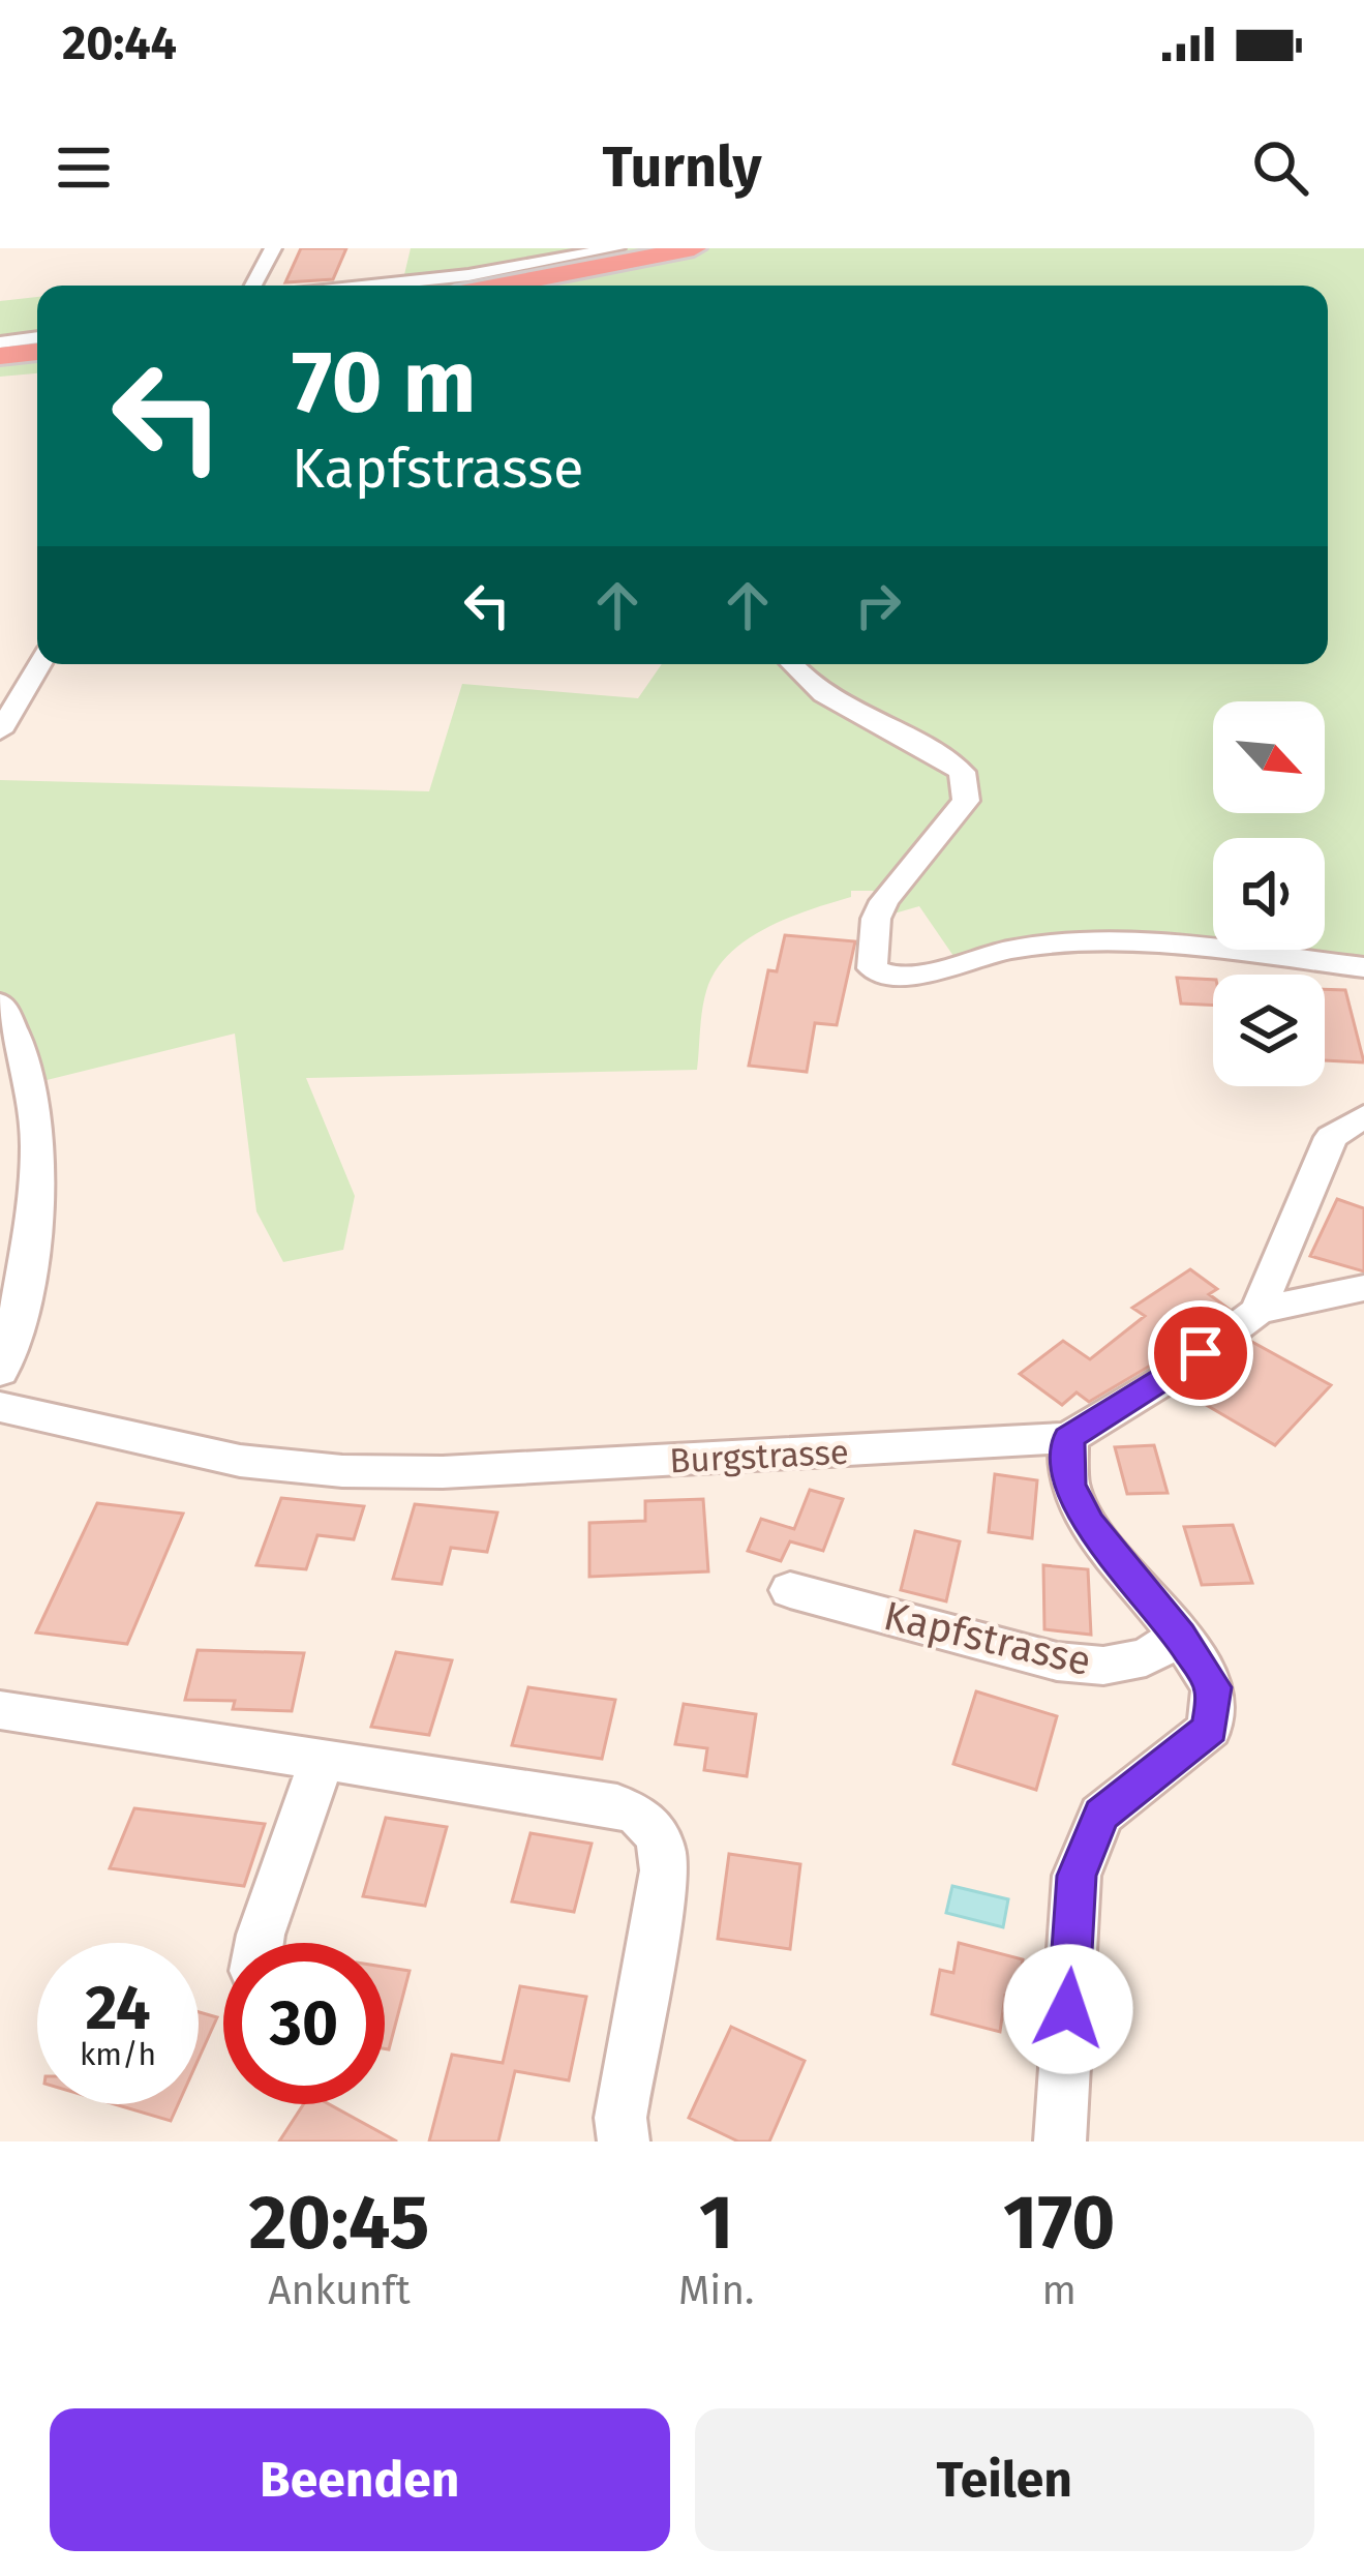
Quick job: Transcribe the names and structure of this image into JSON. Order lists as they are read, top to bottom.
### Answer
{
  "streets": {
    "street": ["Burgstrasse", "Kapfstrasse"]
  },
  "north": "bottom right",
  "page": {
    "status": "20:44",
    "header": "Turnly",
    "turn": ["70 m", "Kapfstrasse"],
    "speed": "24 km/h",
    "limit": "30",
    "eta": [
      "20:45",
      "Ankunft",
      "1",
      "Min.",
      "170",
      "m"
    ],
    "buttons": ["Beenden", "Teilen"]
  }
}
